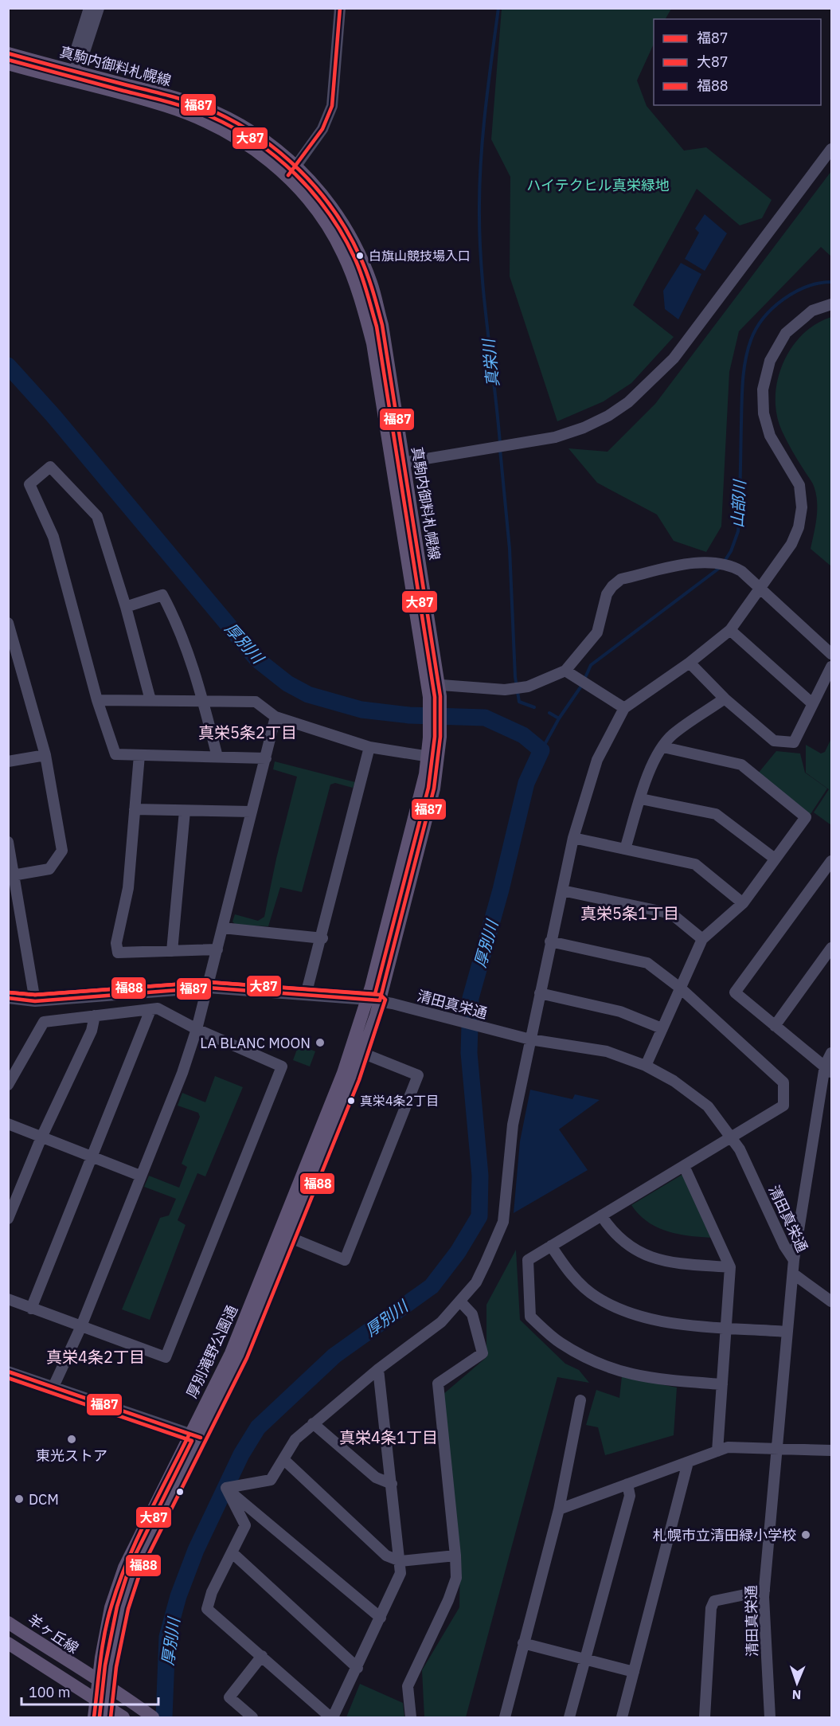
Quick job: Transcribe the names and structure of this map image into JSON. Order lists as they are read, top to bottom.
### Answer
{
  "streets": {
    "main road": ["真駒内御料札幌線", "厚別滝野公園通", "羊ヶ丘線"],
    "street": ["清田真栄通"]
  },
  "crossings": [
    ["真駒内御料札幌線", "清田真栄通"],
    ["真駒内御料札幌線", "厚別滝野公園通"],
    ["清田真栄通", "厚別滝野公園通"],
    ["厚別滝野公園通", "羊ヶ丘線"]
  ],
  "districts": [
    "真栄5条2丁目",
    "真栄5条1丁目",
    "真栄4条2丁目",
    "真栄4条1丁目"
  ],
  "water": ["真栄川", "山部川", "厚別川"],
  "parks": ["ハイテクヒル真栄緑地"],
  "places": [
    "白旗山競技場入口",
    "LA BLANC MOON",
    "真栄4条2丁目",
    "東光ストア",
    "DCM",
    "札幌市立清田緑小学校"
  ],
  "lines": ["transit line 福87", "transit line 大87", "transit line 福88"],
  "legend": ["福87", "大87", "福88"],
  "scale_bar": "100 m",
  "north": "bottom"
}
